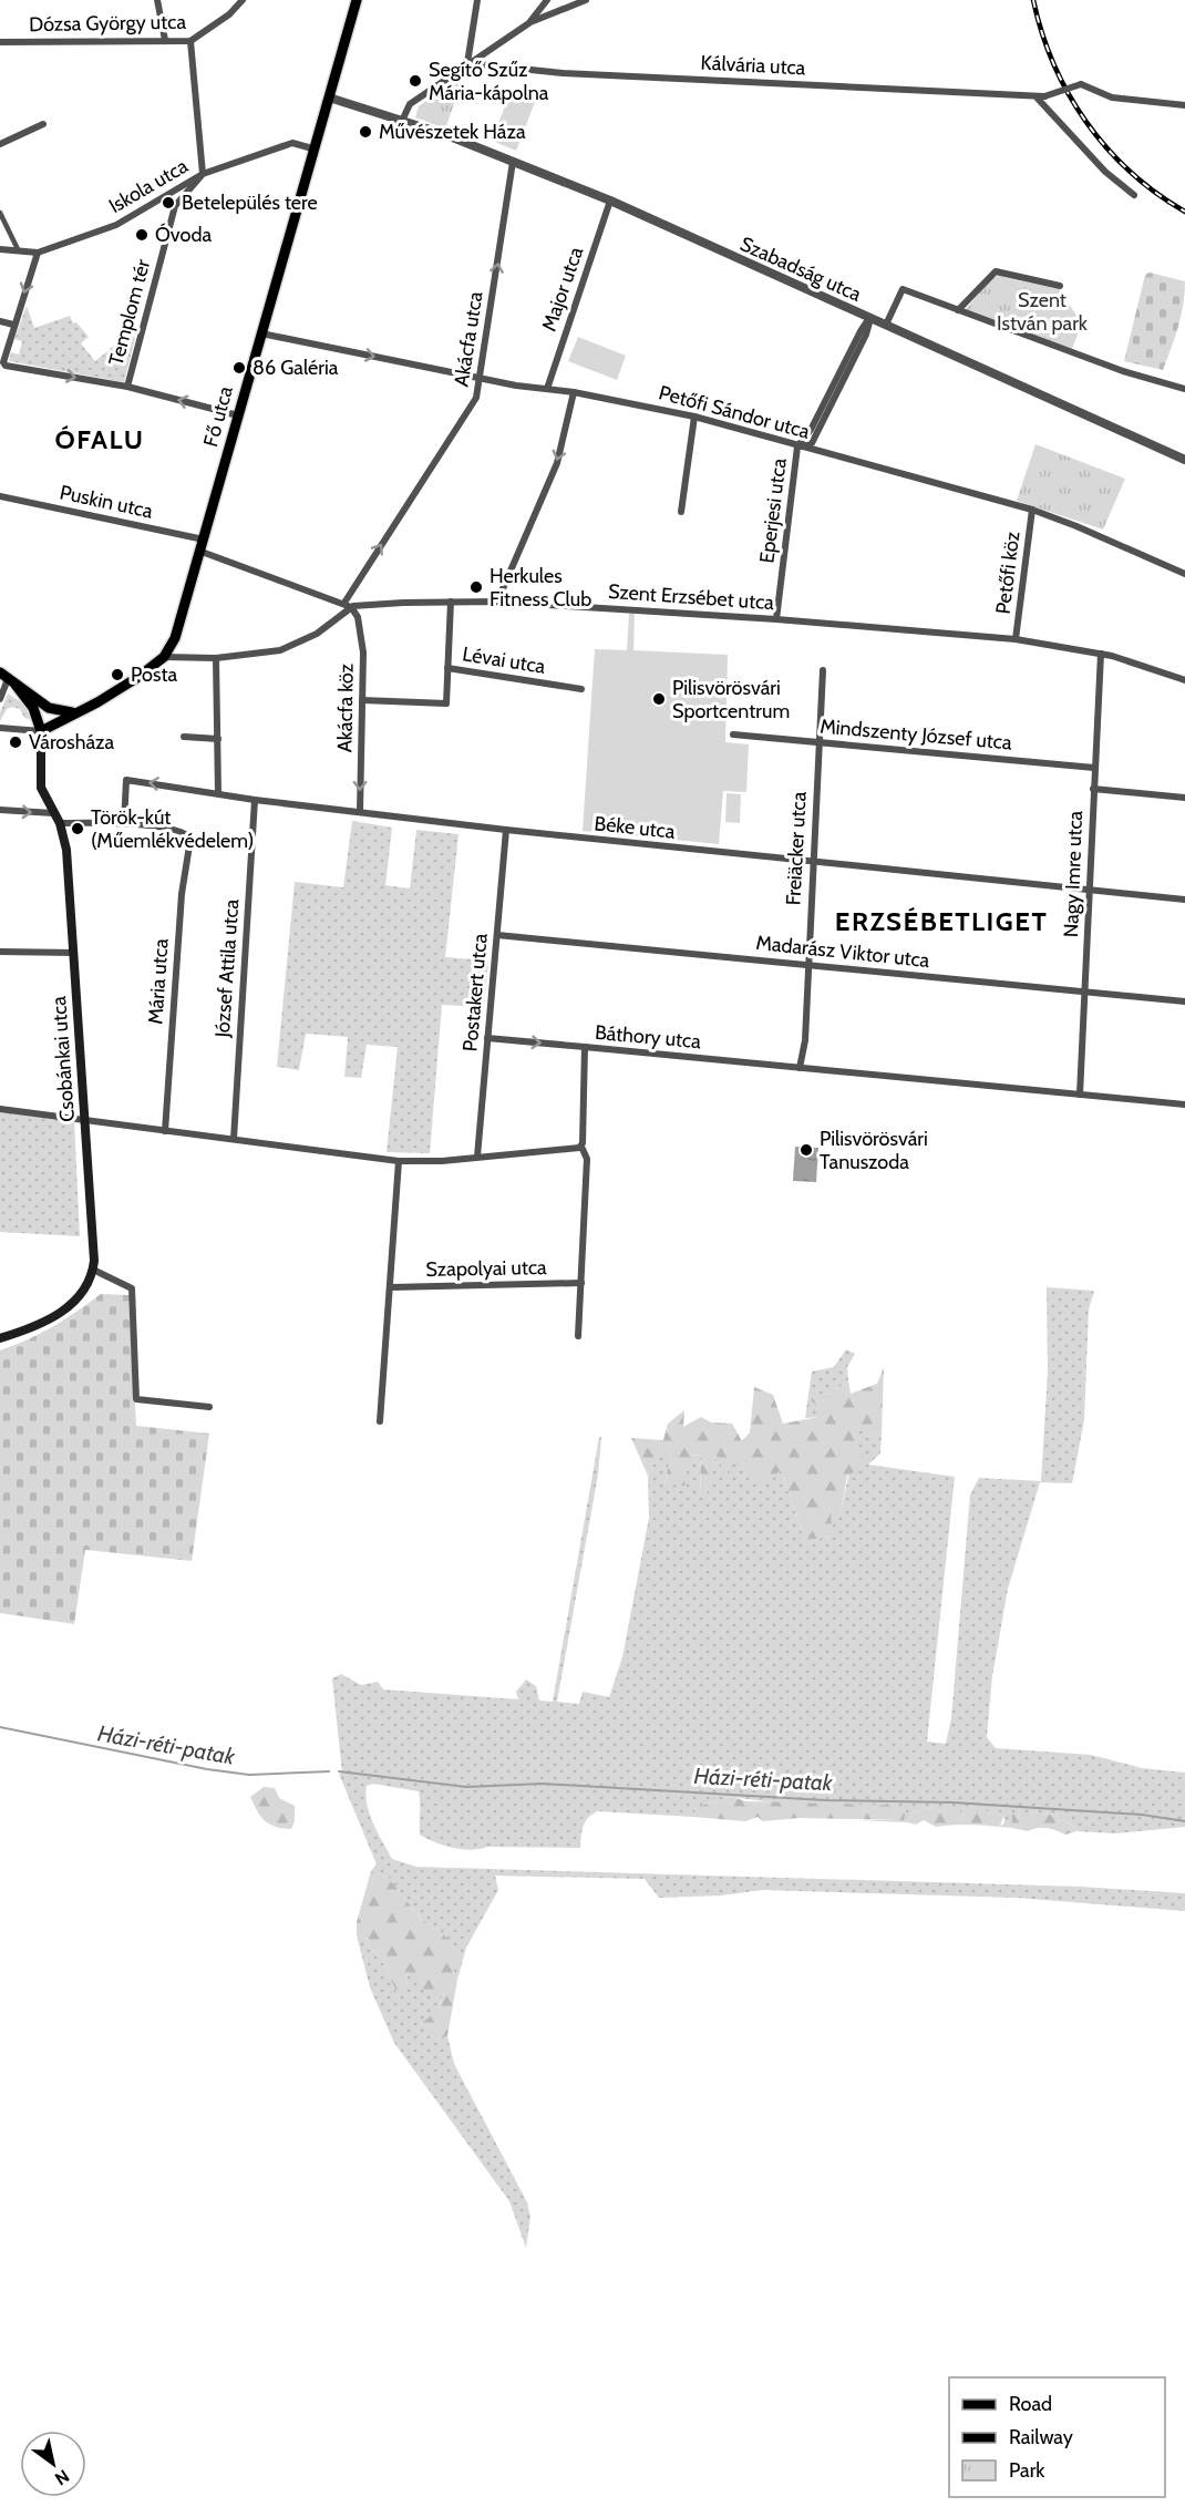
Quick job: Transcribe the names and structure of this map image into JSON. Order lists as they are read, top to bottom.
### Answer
{
  "streets": {
    "main road": ["Fő utca", "Csobánkai utca"],
    "street": [
      "Dózsa György utca",
      "Kálvária utca",
      "Iskola utca",
      "Szabadság utca",
      "Major utca",
      "Templom tér",
      "Akácfa utca",
      "Petőfi Sándor utca",
      "Puskin utca",
      "Eperjesi utca",
      "Petőfi köz",
      "Szent Erzsébet utca",
      "Lévai utca",
      "Akácfa köz",
      "Mindszenty József utca",
      "Béke utca",
      "Freiäcker utca",
      "Nagy Imre utca",
      "Madarász Viktor utca",
      "József Attila utca",
      "Mária utca",
      "Postakert utca",
      "Báthory utca",
      "Szapolyai utca"
    ]
  },
  "crossings": [
    ["Iskola utca", "Templom tér"],
    ["Iskola utca", "Fő utca"],
    ["Szabadság utca", "Major utca"],
    ["Szabadság utca", "Akácfa utca"],
    ["Szabadság utca", "Fő utca"],
    ["Szabadság utca", "Eperjesi utca"],
    ["Major utca", "Petőfi Sándor utca"],
    ["Akácfa utca", "Petőfi Sándor utca"],
    ["Akácfa utca", "Szent Erzsébet utca"],
    ["Akácfa utca", "Akácfa köz"],
    ["Petőfi Sándor utca", "Fő utca"],
    ["Petőfi Sándor utca", "Eperjesi utca"],
    ["Petőfi Sándor utca", "Petőfi köz"],
    ["Fő utca", "Puskin utca"],
    ["Fő utca", "Csobánkai utca"],
    ["Eperjesi utca", "Szent Erzsébet utca"],
    ["Petőfi köz", "Szent Erzsébet utca"],
    ["Szent Erzsébet utca", "Lévai utca"],
    ["Szent Erzsébet utca", "Akácfa köz"],
    ["Szent Erzsébet utca", "Nagy Imre utca"],
    ["Akácfa köz", "Béke utca"],
    ["Mindszenty József utca", "Freiäcker utca"],
    ["Mindszenty József utca", "Nagy Imre utca"],
    ["Béke utca", "Freiäcker utca"],
    ["Béke utca", "Nagy Imre utca"],
    ["Béke utca", "József Attila utca"],
    ["Béke utca", "Mária utca"],
    ["Béke utca", "Postakert utca"],
    ["Freiäcker utca", "Madarász Viktor utca"],
    ["Freiäcker utca", "Báthory utca"],
    ["Nagy Imre utca", "Madarász Viktor utca"],
    ["Nagy Imre utca", "Báthory utca"],
    ["Madarász Viktor utca", "Postakert utca"]
  ],
  "one_way": ["Akácfa utca", "Akácfa köz"],
  "districts": ["ÓFALU", "ERZSÉBETLIGET"],
  "water": ["Házi-réti-patak"],
  "parks": ["Szent István park"],
  "places": [
    "Segítő Szűz Mária-kápolna",
    "Művészetek Háza",
    "Betelepülés tere",
    "Óvoda",
    "86 Galéria",
    "Herkules Fitness Club",
    "Posta",
    "Pilisvörösvári Sportcentrum",
    "Városháza",
    "Török-kút (Műemlékvédelem)",
    "Pilisvörösvári Tanuszoda"
  ],
  "legend": ["Road", "Railway", "Park"],
  "north": "bottom right"
}
